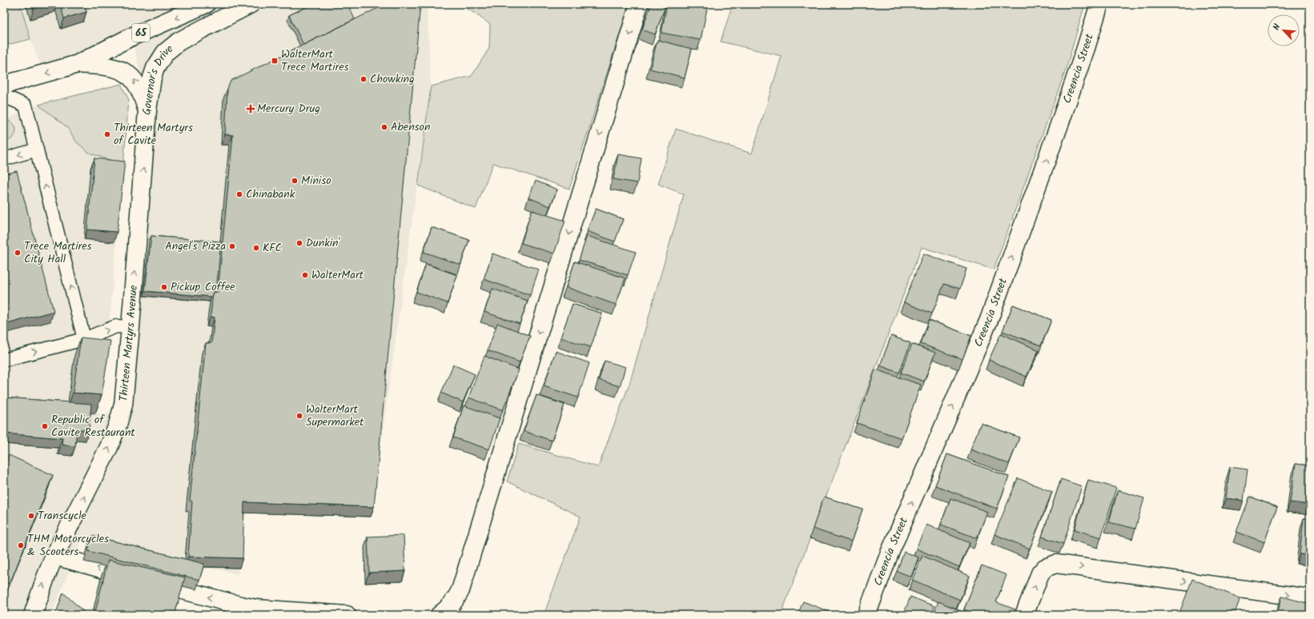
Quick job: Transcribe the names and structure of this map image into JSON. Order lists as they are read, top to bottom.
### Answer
{
  "streets": {
    "street": [
      "65",
      "Creencia Street",
      "Governor's Drive",
      "Thirteen Martyrs Avenue"
    ]
  },
  "crossings": [
    ["Governor's Drive", "Thirteen Martyrs Avenue"]
  ],
  "one_way": ["Creencia Street", "Governor's Drive", "Thirteen Martyrs Avenue"],
  "places": {
    "transit": ["WalterMart Trece Martires"],
    "other": [
      "Chowking",
      "Abenson",
      "Thirteen Martyrs of Cavite",
      "Miniso",
      "Chinabank",
      "Dunkin'",
      "Angel's Pizza",
      "KFC",
      "Trece Martires City Hall",
      "WalterMart",
      "Pickup Coffee",
      "WalterMart Supermarket",
      "Republic of Cavite Restaurant",
      "Transcycle",
      "THM Motorcycles & Scooters"
    ],
    "health": ["Mercury Drug"]
  },
  "north": "top left"
}
